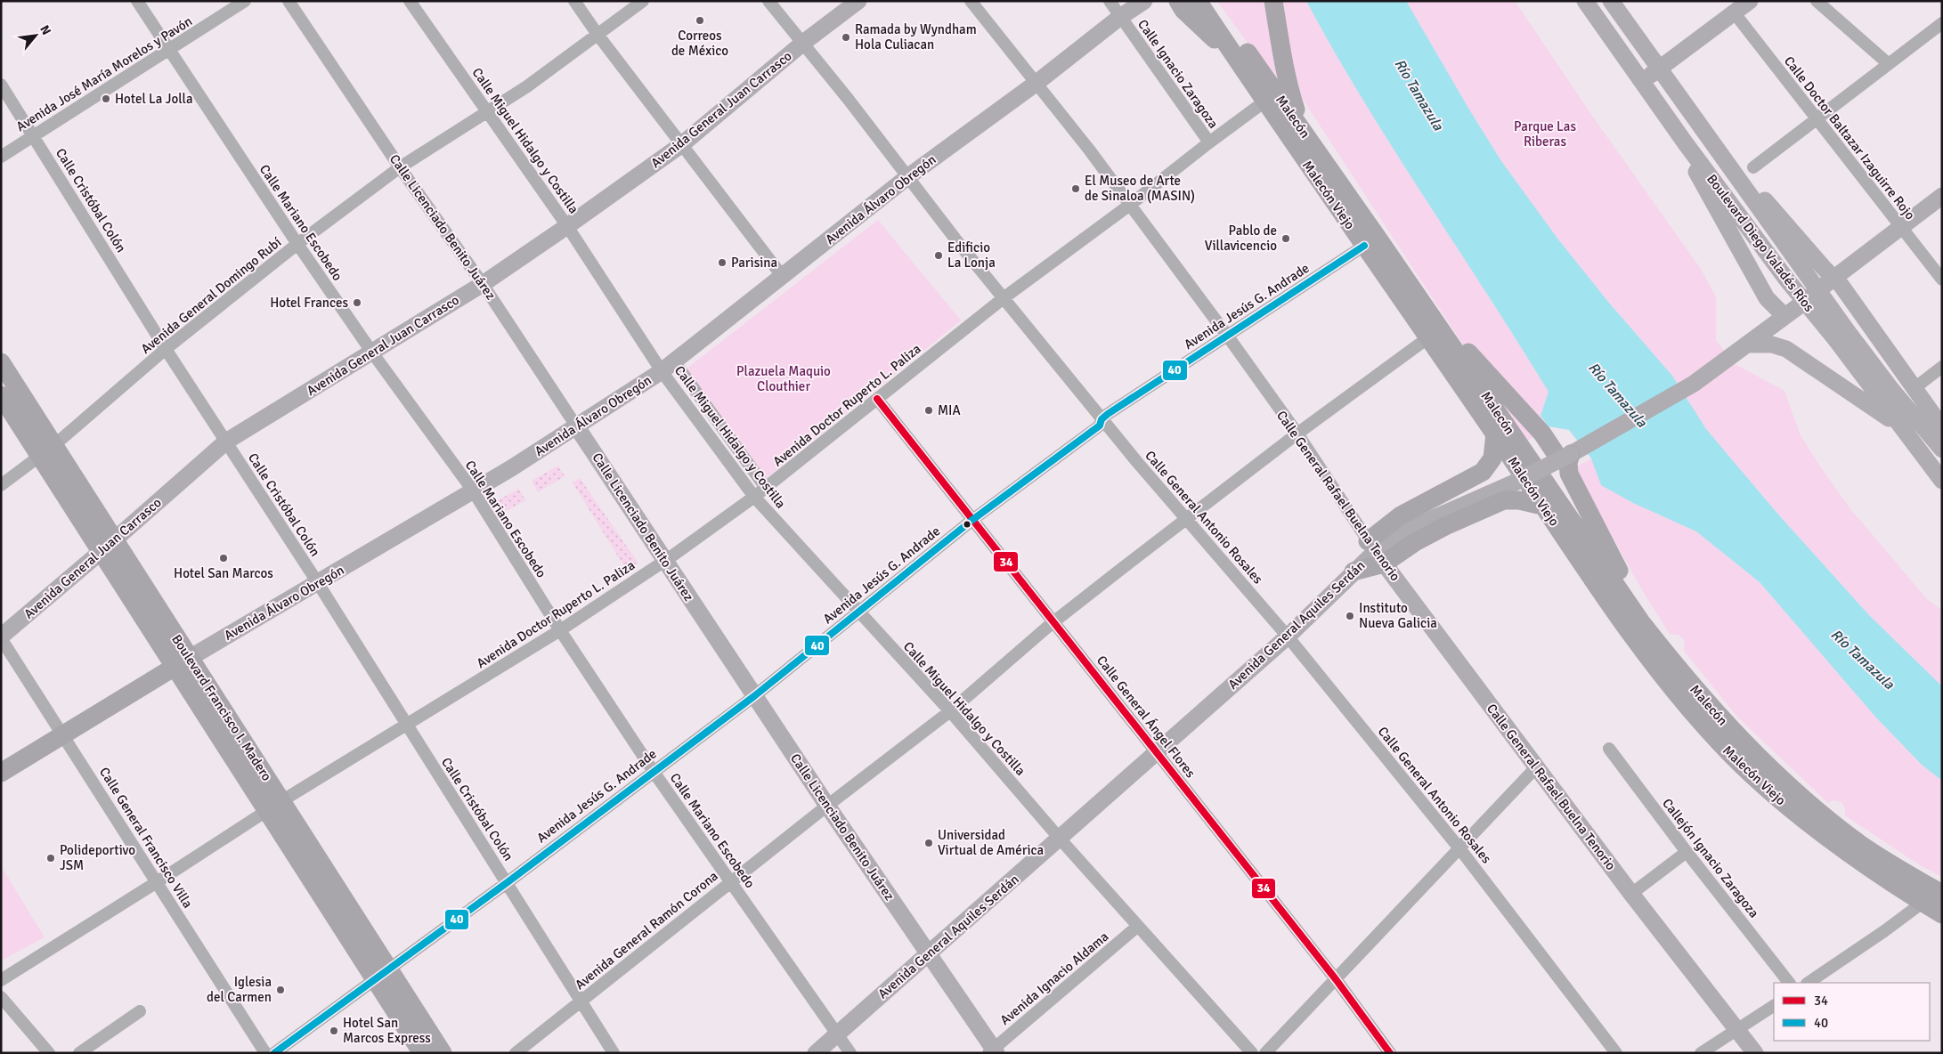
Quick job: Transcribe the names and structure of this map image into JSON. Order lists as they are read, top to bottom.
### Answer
{
  "streets": {
    "main road": [
      "Avenida General Juan Carrasco",
      "Malecón",
      "Malecón Viejo",
      "Avenida Álvaro Obregón",
      "Calle Licenciado Benito Juárez",
      "Boulevard Diego Valadés Ríos",
      "Calle General Rafael Buelna Tenorio",
      "Avenida General Aquiles Serdán",
      "Boulevard Francisco I. Madero"
    ],
    "street": [
      "Avenida José María Morelos y Pavón",
      "Calle Ignacio Zaragoza",
      "Calle Doctor Baltazar Izaguirre Rojo",
      "Calle Miguel Hidalgo y Costilla",
      "Calle Cristóbal Colón",
      "Calle Mariano Escobedo",
      "Avenida General Domingo Rubí",
      "Avenida Jesús G. Andrade",
      "Avenida Doctor Ruperto L. Paliza",
      "Calle General Antonio Rosales",
      "Calle General Ángel Flores",
      "Calle General Francisco Villa",
      "Callejón Ignacio Zaragoza",
      "Avenida General Ramón Corona",
      "Avenida Ignacio Aldama"
    ]
  },
  "crossings": [
    ["Avenida José María Morelos y Pavón", "Calle Cristóbal Colón"],
    ["Avenida José María Morelos y Pavón", "Calle Mariano Escobedo"],
    ["Calle Ignacio Zaragoza", "Avenida Álvaro Obregón"],
    ["Calle Ignacio Zaragoza", "Avenida Doctor Ruperto L. Paliza"],
    ["Avenida General Juan Carrasco", "Calle Miguel Hidalgo y Costilla"],
    ["Avenida General Juan Carrasco", "Calle Cristóbal Colón"],
    ["Avenida General Juan Carrasco", "Calle Mariano Escobedo"],
    ["Avenida General Juan Carrasco", "Calle Licenciado Benito Juárez"],
    ["Avenida General Juan Carrasco", "Calle General Antonio Rosales"],
    ["Avenida General Juan Carrasco", "Boulevard Francisco I. Madero"],
    ["Avenida General Juan Carrasco", "Calle General Francisco Villa"],
    ["Malecón", "Malecón Viejo"],
    ["Malecón", "Avenida Doctor Ruperto L. Paliza"],
    ["Calle Doctor Baltazar Izaguirre Rojo", "Avenida General Aquiles Serdán"],
    ["Calle Miguel Hidalgo y Costilla", "Avenida Álvaro Obregón"],
    ["Calle Miguel Hidalgo y Costilla", "Avenida General Domingo Rubí"],
    ["Calle Miguel Hidalgo y Costilla", "Avenida Jesús G. Andrade"],
    ["Calle Miguel Hidalgo y Costilla", "Avenida Doctor Ruperto L. Paliza"],
    ["Calle Miguel Hidalgo y Costilla", "Avenida General Aquiles Serdán"],
    ["Calle Miguel Hidalgo y Costilla", "Avenida General Ramón Corona"],
    ["Calle Miguel Hidalgo y Costilla", "Avenida Ignacio Aldama"],
    ["Malecón Viejo", "Avenida Jesús G. Andrade"],
    ["Malecón Viejo", "Avenida Doctor Ruperto L. Paliza"],
    ["Malecón Viejo", "Avenida General Ramón Corona"],
    ["Avenida Álvaro Obregón", "Calle Cristóbal Colón"],
    ["Avenida Álvaro Obregón", "Calle Mariano Escobedo"],
    ["Avenida Álvaro Obregón", "Calle Licenciado Benito Juárez"],
    ["Avenida Álvaro Obregón", "Calle General Rafael Buelna Tenorio"],
    ["Avenida Álvaro Obregón", "Calle General Antonio Rosales"],
    ["Avenida Álvaro Obregón", "Boulevard Francisco I. Madero"],
    ["Avenida Álvaro Obregón", "Calle General Francisco Villa"],
    ["Calle Cristóbal Colón", "Avenida General Domingo Rubí"],
    ["Calle Cristóbal Colón", "Avenida Jesús G. Andrade"],
    ["Calle Cristóbal Colón", "Avenida Doctor Ruperto L. Paliza"],
    ["Calle Cristóbal Colón", "Avenida General Ramón Corona"],
    ["Calle Mariano Escobedo", "Avenida General Domingo Rubí"],
    ["Calle Mariano Escobedo", "Avenida Jesús G. Andrade"],
    ["Calle Mariano Escobedo", "Avenida Doctor Ruperto L. Paliza"],
    ["Calle Mariano Escobedo", "Avenida General Aquiles Serdán"],
    ["Calle Mariano Escobedo", "Avenida General Ramón Corona"],
    ["Calle Licenciado Benito Juárez", "Avenida General Domingo Rubí"],
    ["Calle Licenciado Benito Juárez", "Avenida Jesús G. Andrade"],
    ["Calle Licenciado Benito Juárez", "Avenida Doctor Ruperto L. Paliza"],
    ["Calle Licenciado Benito Juárez", "Avenida General Aquiles Serdán"],
    ["Calle Licenciado Benito Juárez", "Avenida General Ramón Corona"],
    ["Calle Licenciado Benito Juárez", "Avenida Ignacio Aldama"],
    ["Avenida General Domingo Rubí", "Boulevard Francisco I. Madero"],
    ["Avenida Jesús G. Andrade", "Calle General Rafael Buelna Tenorio"],
    ["Avenida Jesús G. Andrade", "Calle General Antonio Rosales"],
    ["Avenida Jesús G. Andrade", "Boulevard Francisco I. Madero"],
    ["Avenida Jesús G. Andrade", "Calle General Ángel Flores"],
    ["Avenida Doctor Ruperto L. Paliza", "Calle General Rafael Buelna Tenorio"],
    ["Avenida Doctor Ruperto L. Paliza", "Calle General Antonio Rosales"],
    ["Avenida Doctor Ruperto L. Paliza", "Boulevard Francisco I. Madero"],
    ["Avenida Doctor Ruperto L. Paliza", "Calle General Ángel Flores"],
    ["Avenida Doctor Ruperto L. Paliza", "Calle General Francisco Villa"],
    ["Calle General Rafael Buelna Tenorio", "Avenida General Aquiles Serdán"],
    ["Calle General Rafael Buelna Tenorio", "Avenida General Ramón Corona"],
    ["Calle General Antonio Rosales", "Avenida General Aquiles Serdán"],
    ["Calle General Antonio Rosales", "Avenida General Ramón Corona"],
    ["Avenida General Aquiles Serdán", "Calle General Ángel Flores"],
    ["Calle General Ángel Flores", "Avenida General Ramón Corona"]
  ],
  "water": ["Río Tamazula"],
  "parks": ["Parque Las Riberas", "Plazuela Maquio Clouthier"],
  "places": [
    "Correos de México",
    "Ramada by Wyndham Hola Culiacan",
    "Hotel La Jolla",
    "El Museo de Arte de Sinaloa (MASIN)",
    "Pablo de Villavicencio",
    "Edificio La Lonja",
    "Parisina",
    "Hotel Frances",
    "MIA",
    "Hotel San Marcos",
    "Instituto Nueva Galicia",
    "Universidad Virtual de América",
    "Polideportivo JSM",
    "Iglesia del Carmen",
    "Hotel San Marcos Express"
  ],
  "lines": ["transit line 40", "transit line 34"],
  "legend": ["34", "40"],
  "north": "top right"
}
